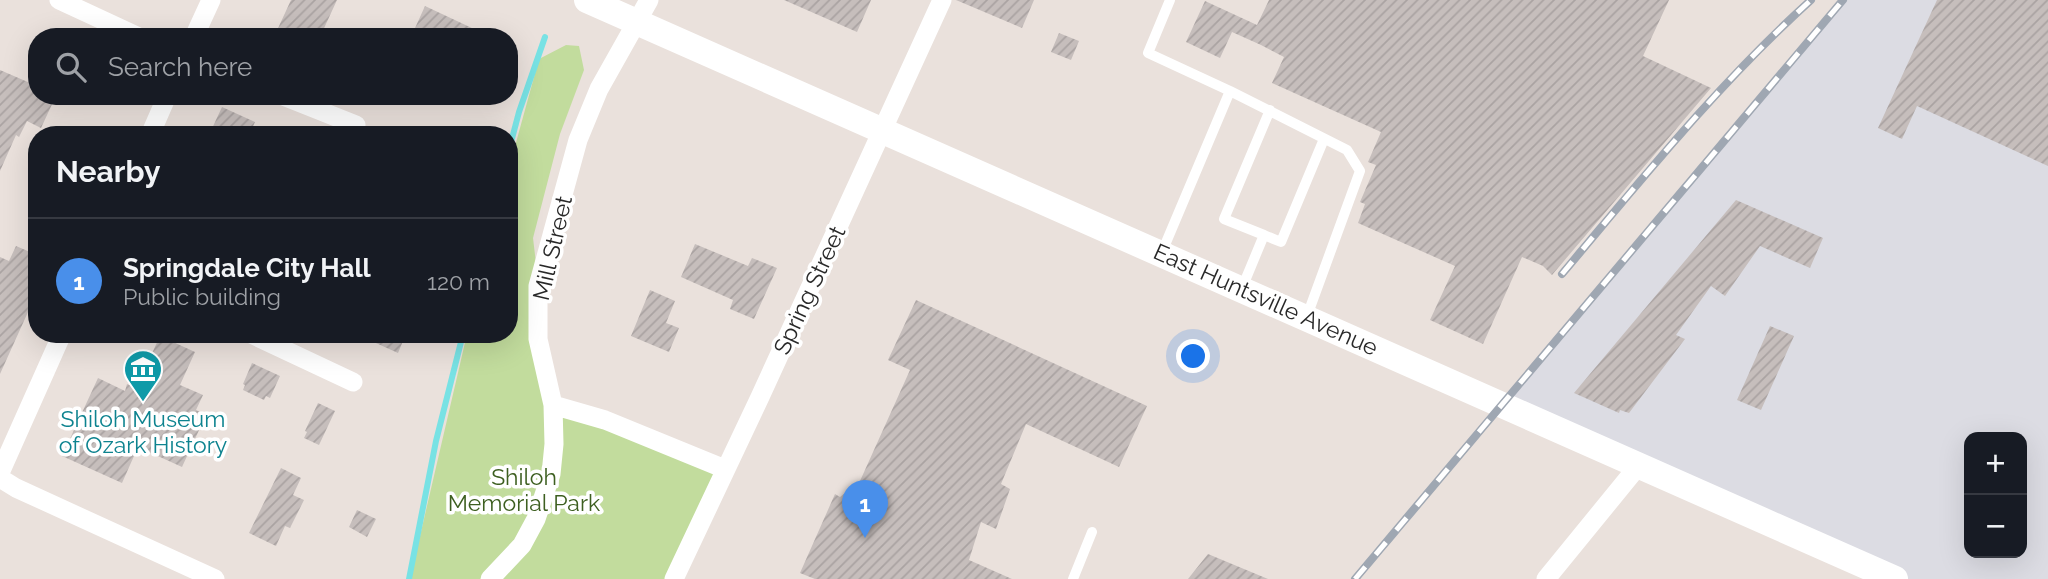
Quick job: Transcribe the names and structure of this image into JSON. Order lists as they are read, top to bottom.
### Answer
{
  "streets": {
    "main road": ["East Huntsville Avenue"],
    "street": ["Mill Street", "Spring Street"]
  },
  "crossings": [
    ["Mill Street", "East Huntsville Avenue"],
    ["Spring Street", "East Huntsville Avenue"]
  ],
  "parks": ["Shiloh Memorial Park"],
  "places": {
    "museum": ["Shiloh Museum of Ozark History"]
  },
  "page": {
    "search": "Search here",
    "heading": "Nearby",
    "list": [
      {
        "mark": "1",
        "name": "Springdale City Hall",
        "note": "Public building",
        "value": "120 m"
      }
    ],
    "map_buttons": ["+", "−"],
    "pins": "1"
  }
}
